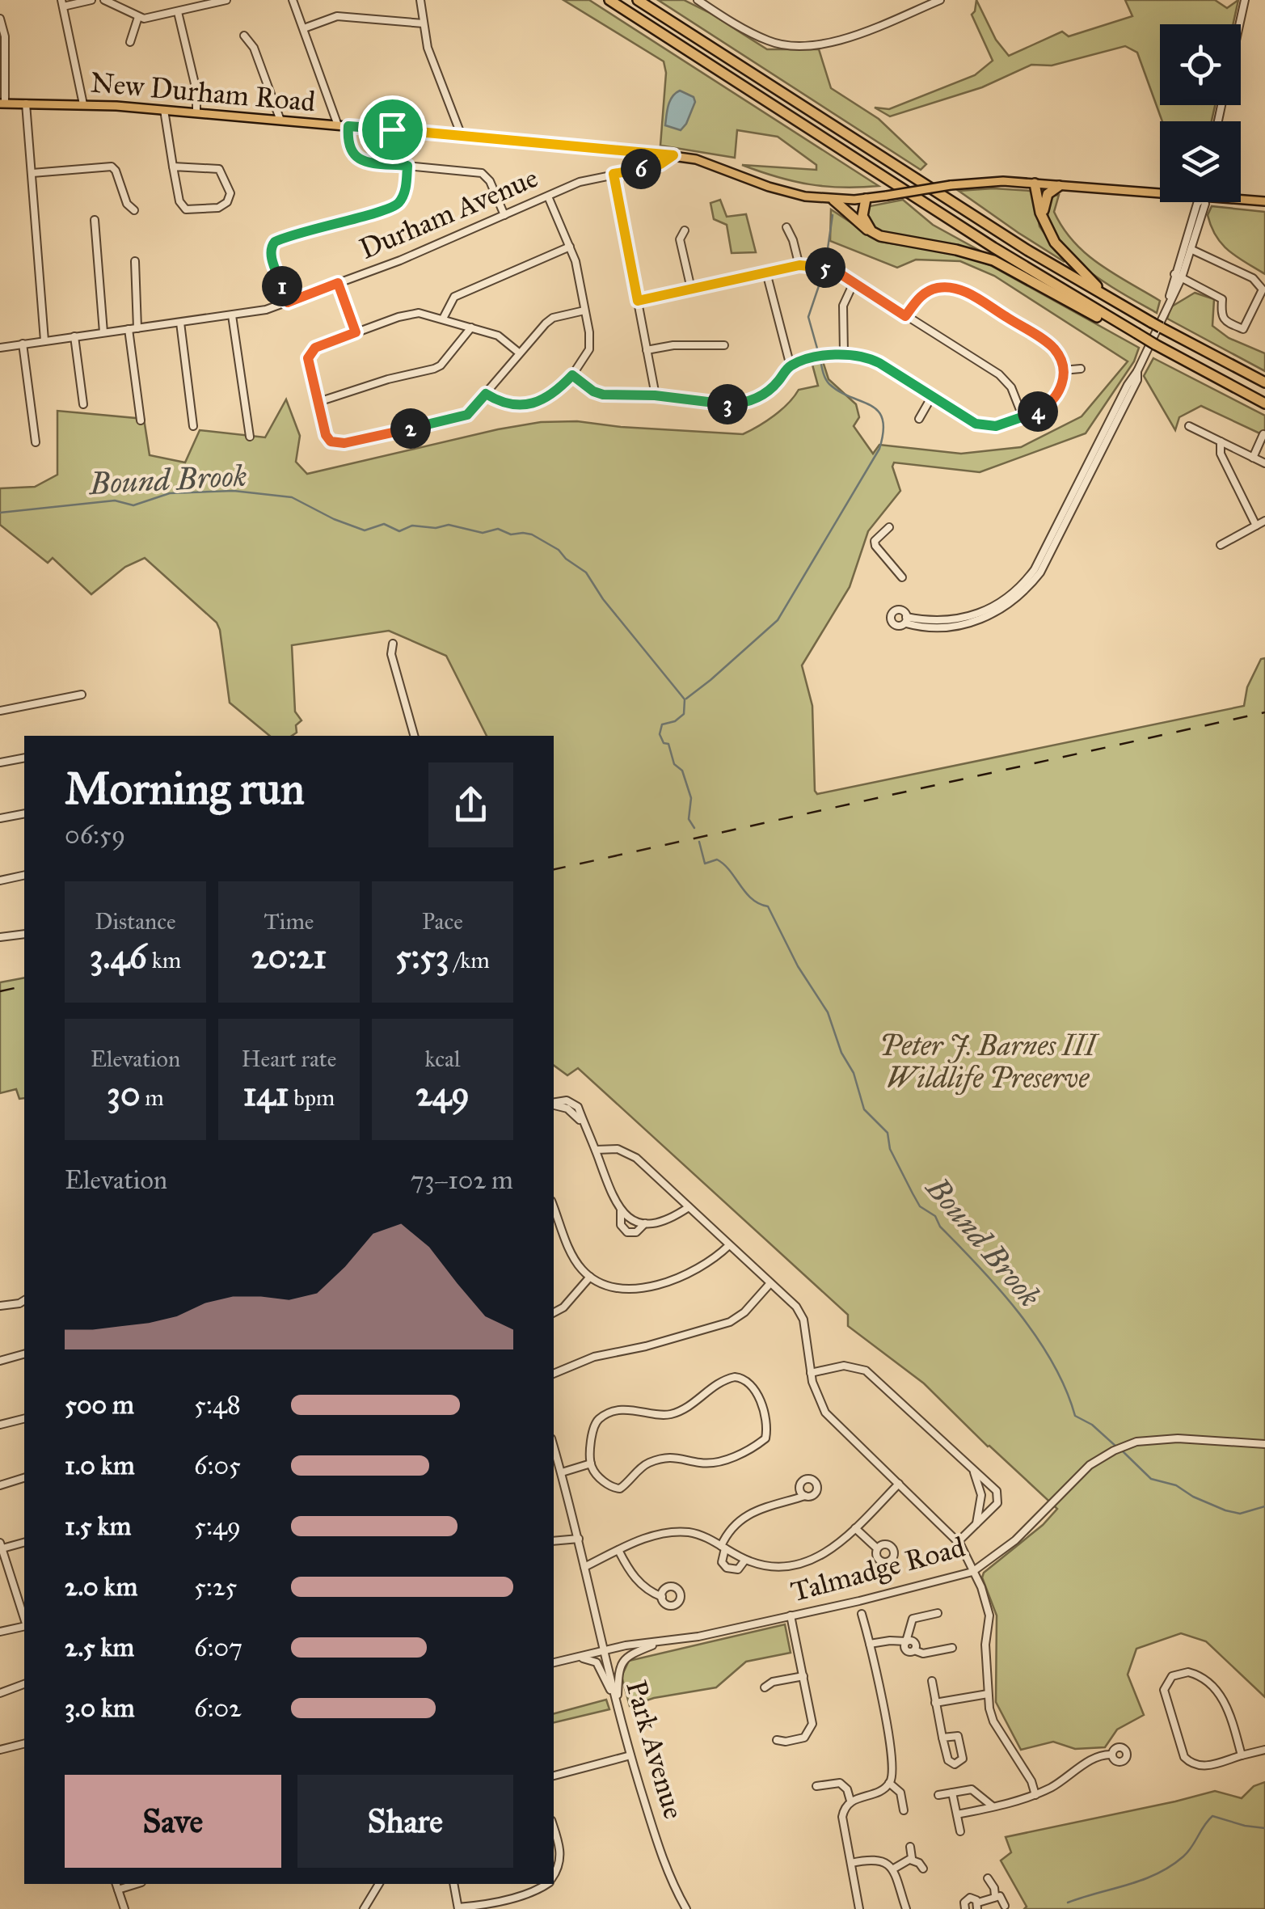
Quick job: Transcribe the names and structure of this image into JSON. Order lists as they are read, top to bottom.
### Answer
{
  "streets": {
    "main road": ["New Durham Road"],
    "street": ["Durham Avenue", "Talmadge Road", "Park Avenue"]
  },
  "crossings": [
    ["New Durham Road", "Durham Avenue"],
    ["Talmadge Road", "Park Avenue"]
  ],
  "water": ["Bound Brook"],
  "parks": ["Peter J. Barnes III Wildlife Preserve"],
  "page": {
    "pins": [
      "6",
      "5",
      "1",
      "3",
      "4",
      "2"
    ],
    "heading": ["Morning run", "06:59"],
    "stats": [
      ["Distance", "3.46 km"],
      ["Time", "20:21"],
      ["Pace", "5:53 /km"],
      ["Elevation", "30 m"],
      ["Heart rate", "141 bpm"],
      ["kcal", "249"]
    ],
    "chart": ["Elevation", "73–102 m"],
    "list": [
      {
        "name": "500 m",
        "note": "5:48"
      },
      {
        "name": "1.0 km",
        "note": "6:05"
      },
      {
        "name": "1.5 km",
        "note": "5:49"
      },
      {
        "name": "2.0 km",
        "note": "5:25"
      },
      {
        "name": "2.5 km",
        "note": "6:07"
      },
      {
        "name": "3.0 km",
        "note": "6:02"
      }
    ],
    "buttons": ["Save", "Share"]
  }
}
